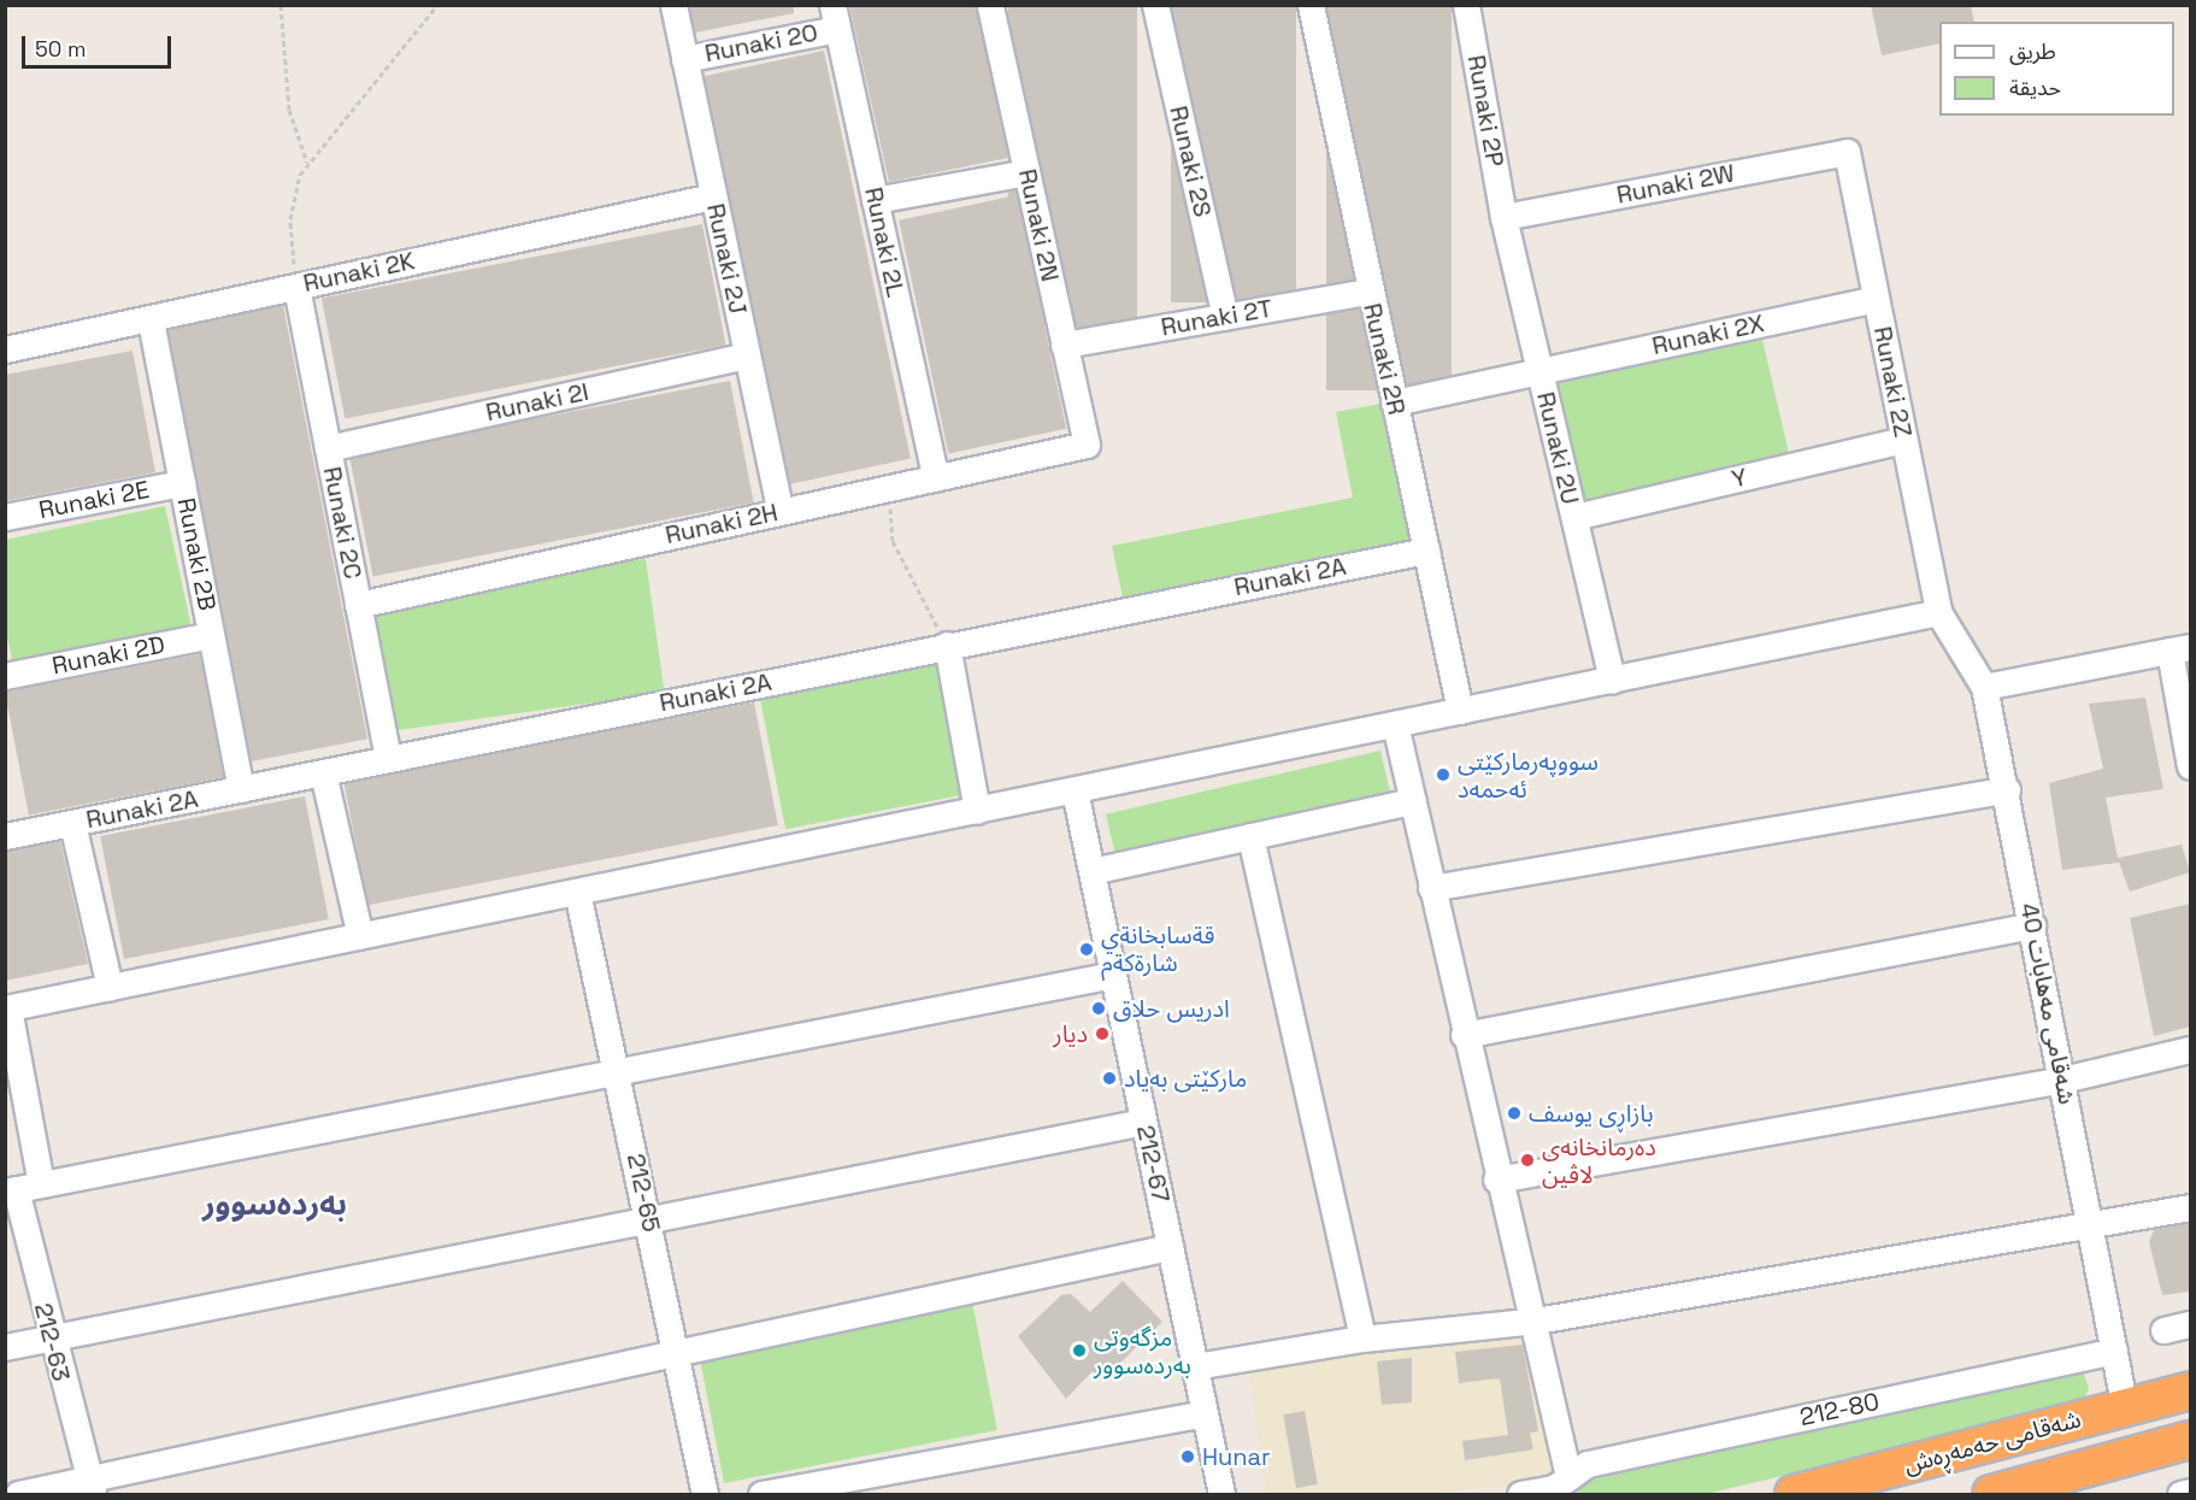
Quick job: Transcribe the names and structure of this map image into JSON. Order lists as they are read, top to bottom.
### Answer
{
  "streets": {
    "highway": ["شەقامی حەمەڕەش"],
    "street": [
      "Runaki 2O",
      "Runaki 2P",
      "Runaki 2S",
      "Runaki 2W",
      "Runaki 2N",
      "Runaki 2L",
      "Runaki 2J",
      "Runaki 2K",
      "Runaki 2T",
      "Runaki 2X",
      "Runaki 2R",
      "Runaki 2Z",
      "Runaki 2I",
      "Runaki 2U",
      "Y",
      "Runaki 2E",
      "Runaki 2C",
      "Runaki 2H",
      "Runaki 2B",
      "Runaki 2A",
      "Runaki 2D",
      "شەقامی مەهابات 40",
      "212-67",
      "212-65",
      "212-63",
      "212-80"
    ]
  },
  "crossings": [
    ["Runaki 2O", "Runaki 2L"],
    ["Runaki 2O", "Runaki 2J"],
    ["Runaki 2P", "Runaki 2W"],
    ["Runaki 2P", "Runaki 2U"],
    ["Runaki 2S", "Runaki 2T"],
    ["Runaki 2W", "Runaki 2Z"],
    ["Runaki 2W", "Runaki 2U"],
    ["Runaki 2N", "Runaki 2T"],
    ["Runaki 2N", "Runaki 2H"],
    ["Runaki 2L", "Runaki 2H"],
    ["Runaki 2J", "Runaki 2K"],
    ["Runaki 2J", "Runaki 2I"],
    ["Runaki 2J", "Runaki 2H"],
    ["Runaki 2K", "Runaki 2C"],
    ["Runaki 2K", "Runaki 2B"],
    ["Runaki 2T", "Runaki 2R"],
    ["Runaki 2X", "Runaki 2R"],
    ["Runaki 2X", "Runaki 2Z"],
    ["Runaki 2X", "Runaki 2U"],
    ["Runaki 2R", "Runaki 2A"],
    ["Runaki 2Z", "Y"],
    ["Runaki 2Z", "شەقامی مەهابات 40"],
    ["Runaki 2I", "Runaki 2C"],
    ["Runaki 2U", "Y"],
    ["Runaki 2E", "Runaki 2B"],
    ["Runaki 2C", "Runaki 2H"],
    ["Runaki 2C", "Runaki 2A"],
    ["Runaki 2B", "Runaki 2A"],
    ["Runaki 2B", "Runaki 2D"],
    ["شەقامی مەهابات 40", "212-80"],
    ["شەقامی مەهابات 40", "شەقامی حەمەڕەش"]
  ],
  "districts": ["بەردەسوور"],
  "places": [
    "سووپەرمارکێتی ئەحمەد",
    "قةسابخانةي شارةكةم",
    "ادريس حلاق",
    "ديار",
    "مارکێتی بەیاد",
    "بازاڕی یوسف",
    "دەرمانخانەی لاڤین",
    "مزگەوتی بەردەسوور",
    "Hunar"
  ],
  "legend": ["طريق", "حديقة"],
  "scale_bar": "50 m"
}
